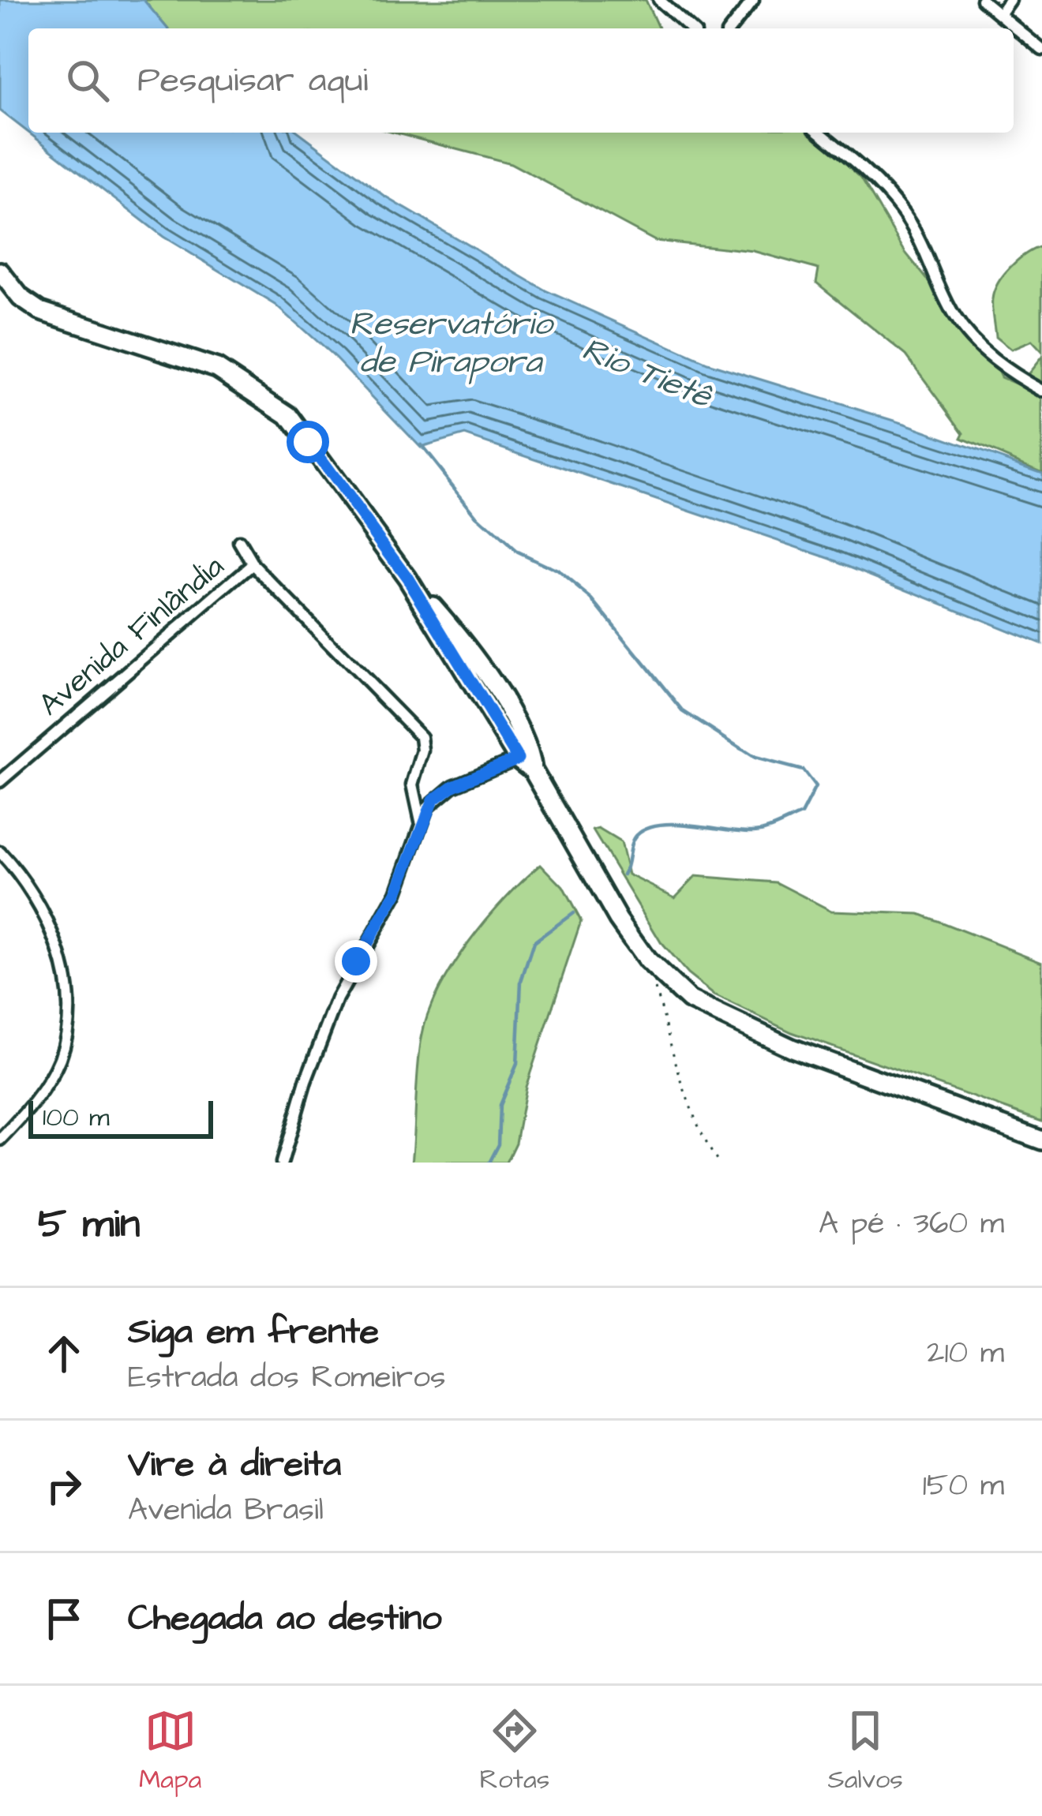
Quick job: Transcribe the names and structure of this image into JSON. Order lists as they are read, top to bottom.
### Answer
{
  "streets": {
    "street": ["Avenida Finlândia"]
  },
  "water": ["Reservatório de Pirapora", "Rio Tietê"],
  "scale_bar": "100 m",
  "page": {
    "search": "Pesquisar aqui",
    "scale": "100 m",
    "heading": ["5 min", "A pé · 360 m"],
    "list": [
      ["Siga em frente", "Estrada dos Romeiros", "210 m"],
      ["Vire à direita", "Avenida Brasil", "150 m"],
      "Chegada ao destino"
    ],
    "nav": ["Mapa", "Rotas", "Salvos"]
  }
}
